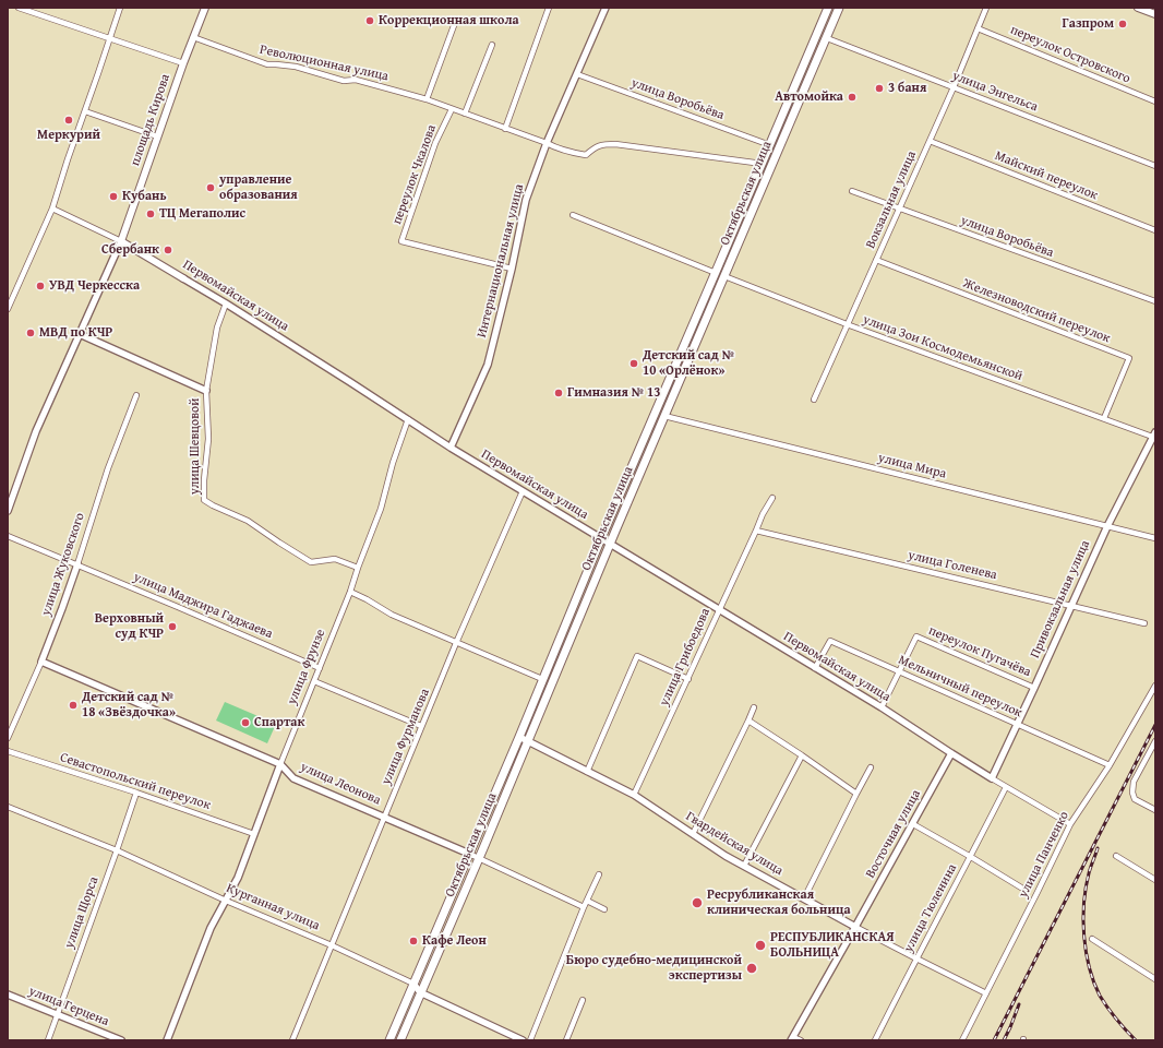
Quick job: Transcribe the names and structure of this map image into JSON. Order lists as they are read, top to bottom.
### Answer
{
  "streets": {
    "main road": ["площадь Кирова", "Октябрьская улица", "Первомайская улица"],
    "street": [
      "переулок Островского",
      "Революционная улица",
      "улица Энгельса",
      "улица Воробьёва",
      "переулок Чкалова",
      "Майский переулок",
      "Вокзальная улица",
      "Интернациональная улица",
      "Железноводский переулок",
      "улица Зои Космодемьянской",
      "улица Шевцовой",
      "улица Мира",
      "улица Жуковского",
      "улица Голенева",
      "Привокзальная улица",
      "улица Маджира Гаджаева",
      "переулок Пугачёва",
      "улица Грибоедова",
      "улица Фрунзе",
      "Мельничный переулок",
      "улица Фурманова",
      "Севастопольский переулок",
      "улица Леонова",
      "Восточная улица",
      "Гвардейская улица",
      "улица Панченко",
      "Курганная улица",
      "улица Тюленина",
      "улица Щорса",
      "улица Герцена"
    ]
  },
  "crossings": [
    ["переулок Островского", "Вокзальная улица"],
    ["Революционная улица", "площадь Кирова"],
    ["Революционная улица", "переулок Чкалова"],
    ["Революционная улица", "Октябрьская улица"],
    ["Революционная улица", "Интернациональная улица"],
    ["улица Энгельса", "Октябрьская улица"],
    ["улица Энгельса", "Вокзальная улица"],
    ["улица Воробьёва", "Октябрьская улица"],
    ["улица Воробьёва", "Вокзальная улица"],
    ["улица Воробьёва", "Интернациональная улица"],
    ["площадь Кирова", "Первомайская улица"],
    ["переулок Чкалова", "Интернациональная улица"],
    ["Майский переулок", "Вокзальная улица"],
    ["Октябрьская улица", "Первомайская улица"],
    ["Октябрьская улица", "улица Зои Космодемьянской"],
    ["Октябрьская улица", "улица Мира"],
    ["Октябрьская улица", "улица Леонова"],
    ["Октябрьская улица", "Гвардейская улица"],
    ["Октябрьская улица", "Курганная улица"],
    ["Вокзальная улица", "Железноводский переулок"],
    ["Вокзальная улица", "улица Зои Космодемьянской"],
    ["Интернациональная улица", "Первомайская улица"],
    ["Первомайская улица", "улица Шевцовой"],
    ["Первомайская улица", "Привокзальная улица"],
    ["Первомайская улица", "переулок Пугачёва"],
    ["Первомайская улица", "улица Грибоедова"],
    ["Первомайская улица", "улица Фрунзе"],
    ["Первомайская улица", "Мельничный переулок"],
    ["Первомайская улица", "улица Фурманова"],
    ["Первомайская улица", "Восточная улица"],
    ["Первомайская улица", "улица Панченко"],
    ["Первомайская улица", "улица Тюленина"],
    ["Железноводский переулок", "улица Зои Космодемьянской"],
    ["улица Зои Космодемьянской", "Привокзальная улица"],
    ["улица Шевцовой", "улица Фрунзе"],
    ["улица Мира", "Привокзальная улица"],
    ["улица Жуковского", "улица Маджира Гаджаева"],
    ["улица Жуковского", "улица Леонова"],
    ["улица Голенева", "Привокзальная улица"],
    ["улица Голенева", "улица Грибоедова"],
    ["Привокзальная улица", "переулок Пугачёва"],
    ["Привокзальная улица", "Мельничный переулок"],
    ["улица Маджира Гаджаева", "улица Фрунзе"],
    ["переулок Пугачёва", "Мельничный переулок"],
    ["улица Грибоедова", "Гвардейская улица"],
    ["улица Фрунзе", "Севастопольский переулок"],
    ["улица Фрунзе", "улица Леонова"],
    ["улица Фрунзе", "Курганная улица"],
    ["Мельничный переулок", "улица Панченко"],
    ["улица Фурманова", "улица Леонова"],
    ["улица Фурманова", "Курганная улица"],
    ["Севастопольский переулок", "улица Щорса"],
    ["Восточная улица", "Гвардейская улица"],
    ["Гвардейская улица", "улица Панченко"],
    ["Гвардейская улица", "улица Тюленина"],
    ["Курганная улица", "улица Щорса"],
    ["улица Щорса", "улица Герцена"]
  ],
  "places": [
    "Коррекционная школа",
    "Газпром",
    "3 баня",
    "Автомойка",
    "Меркурий",
    "управление образования",
    "Кубань",
    "ТЦ Мегаполис",
    "Сбербанк",
    "УВД Черкесска",
    "МВД по КЧР",
    "Детский сад № 10 «Орлёнок»",
    "Гимназия № 13",
    "Верховный суд КЧР",
    "Детский сад № 18 «Звёздочка»",
    "Спартак",
    "Ресрубликанская клиническая больница",
    "Кафе Леон",
    "РЕСПУБЛИКАНСКАЯ БОЛЬНИЦА",
    "Бюро судебно-медицинской экспертизы"
  ]
}
